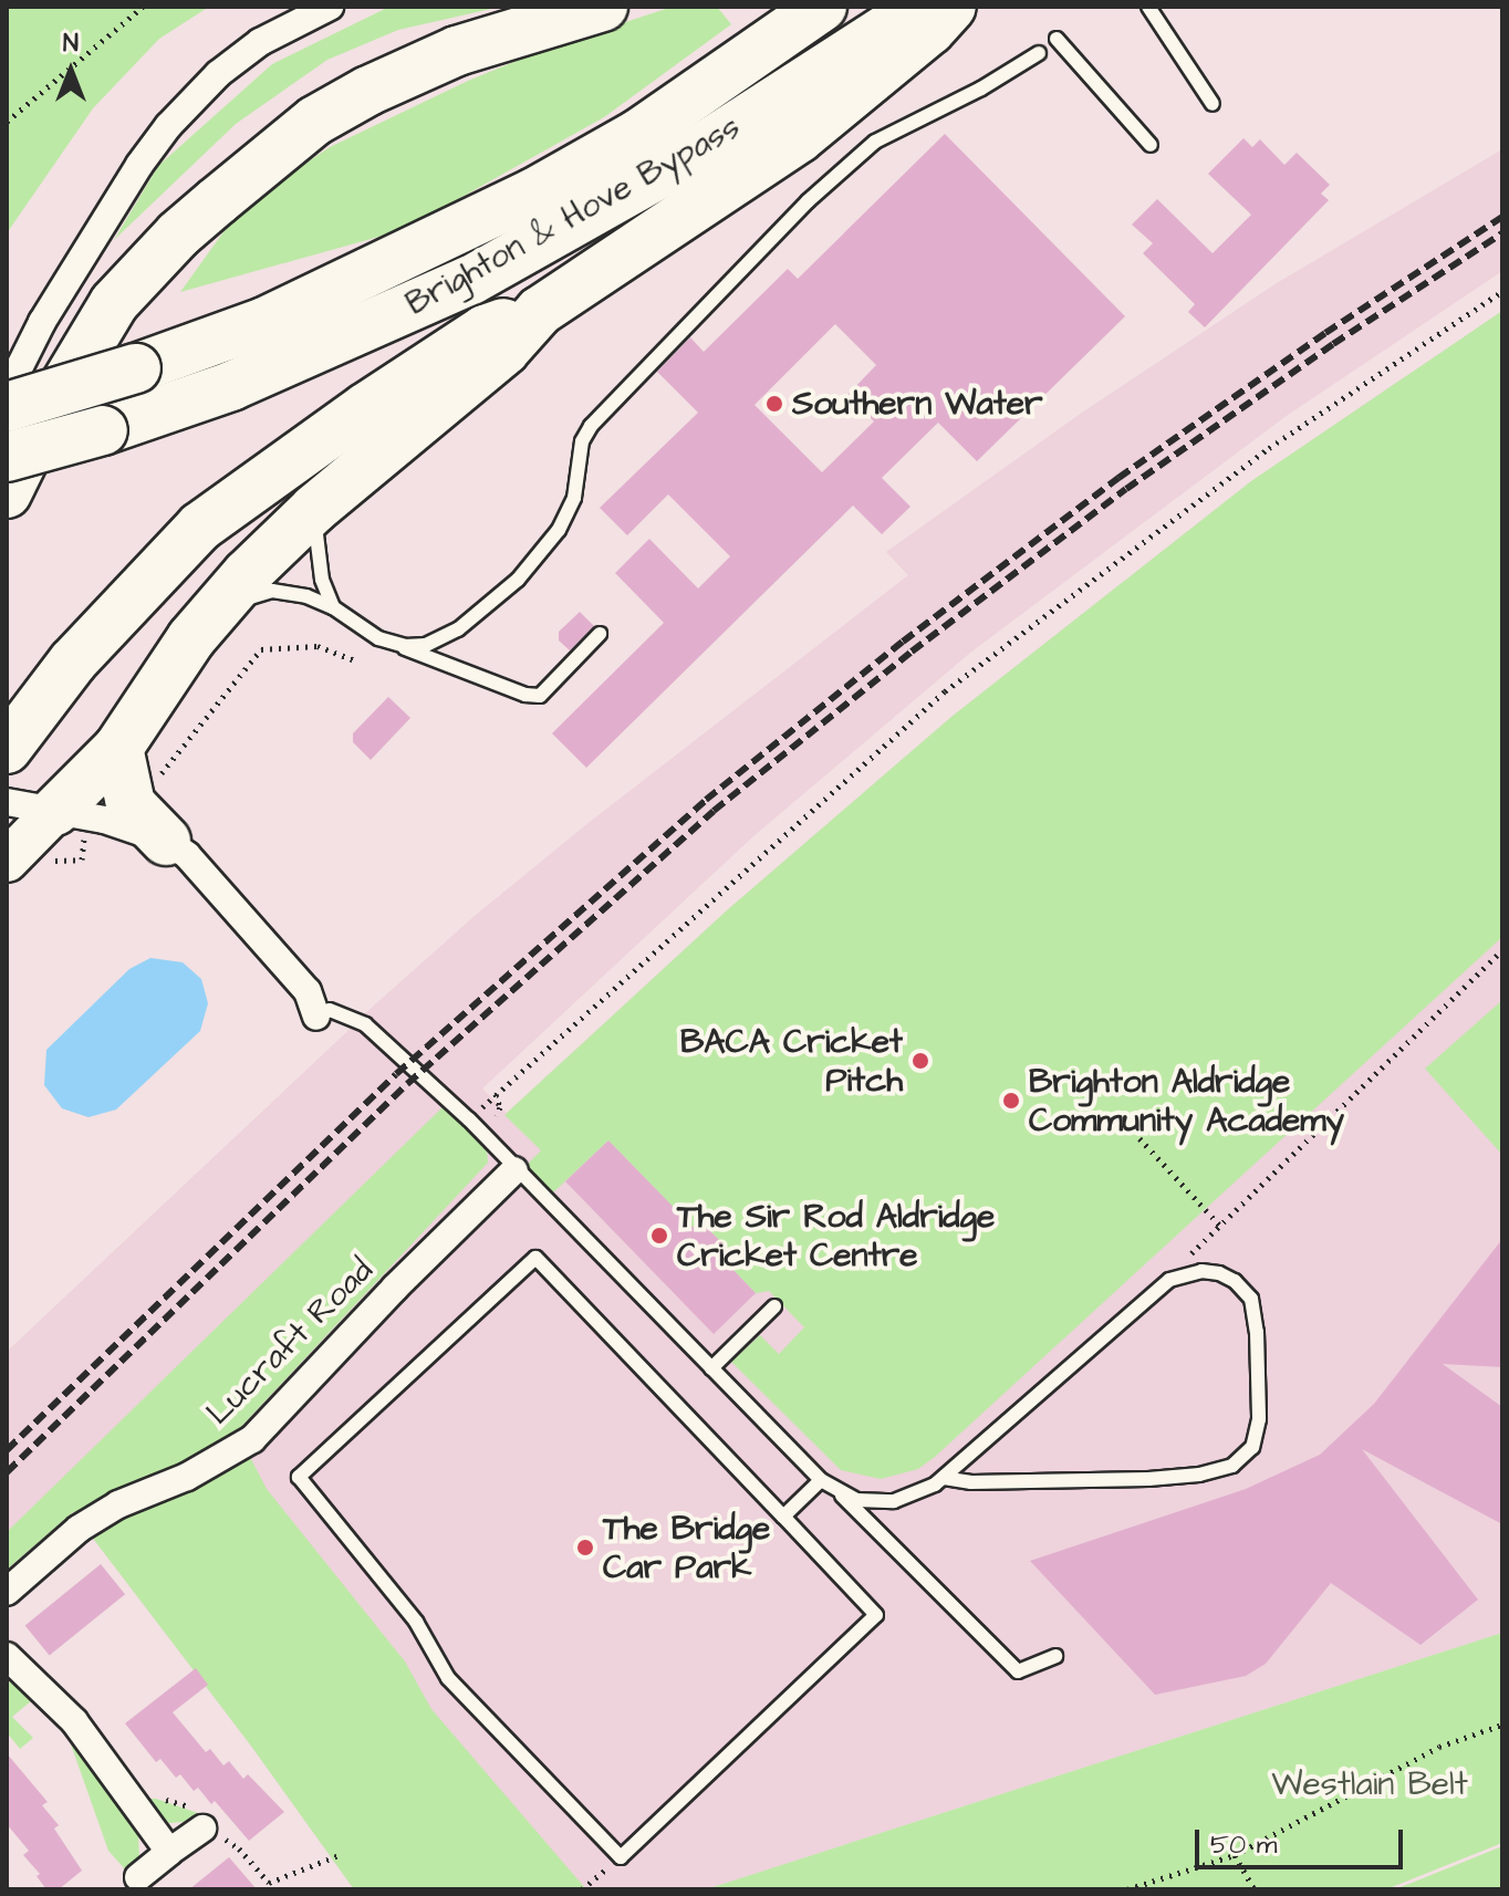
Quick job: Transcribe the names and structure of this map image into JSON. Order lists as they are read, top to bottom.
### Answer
{
  "streets": {
    "highway": ["Brighton & Hove Bypass"],
    "street": ["Lucraft Road"]
  },
  "parks": ["Westlain Belt"],
  "places": [
    "Southern Water",
    "BACA Cricket Pitch",
    "Brighton Aldridge Community Academy",
    "The Sir Rod Aldridge Cricket Centre",
    "The Bridge Car Park"
  ],
  "scale_bar": "50 m",
  "north": "top"
}
